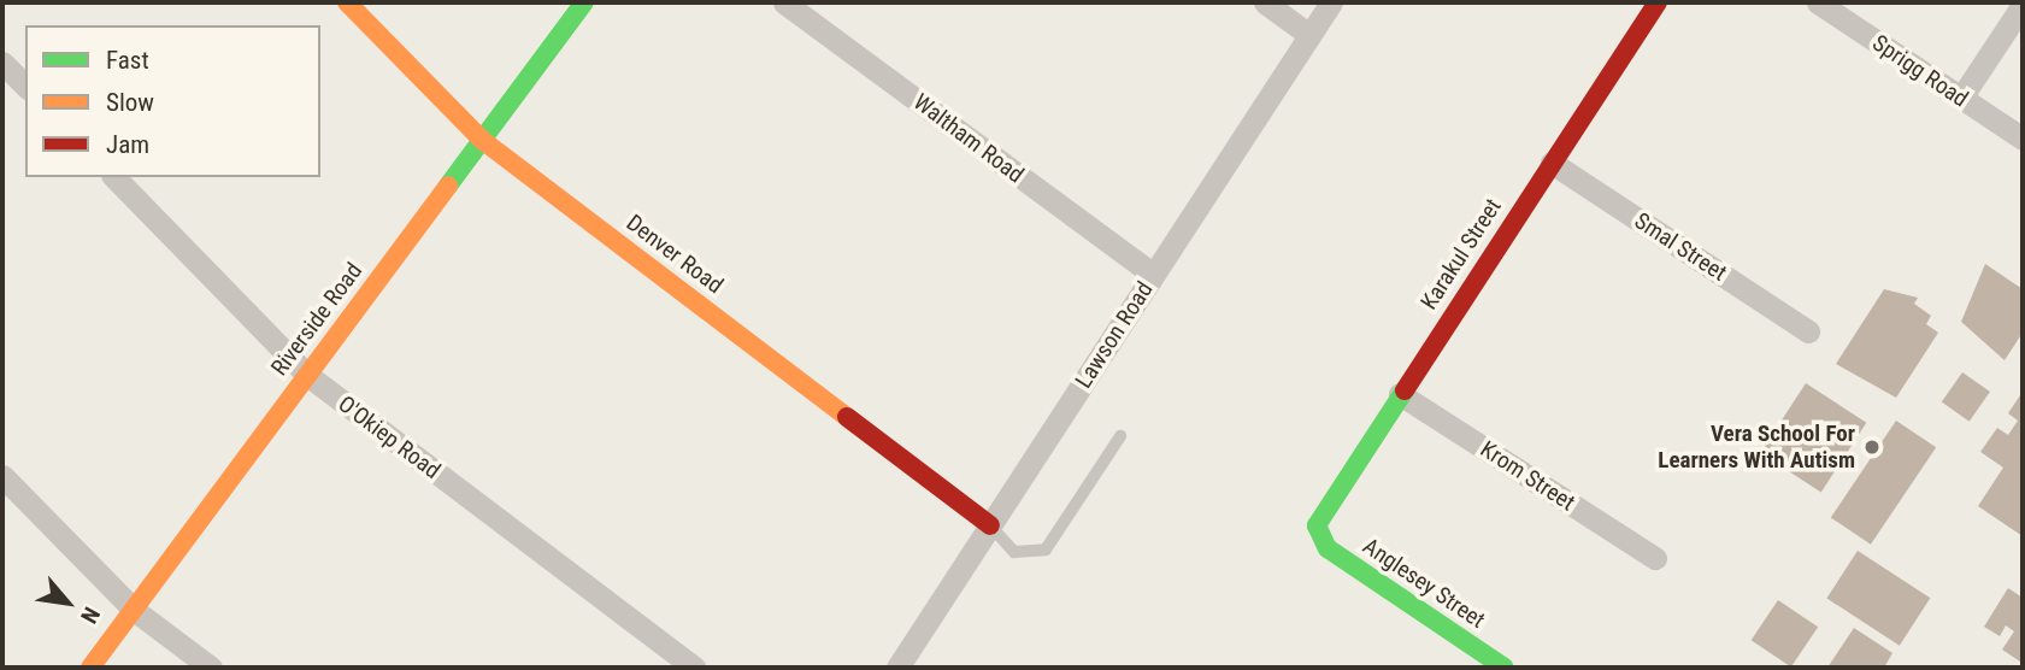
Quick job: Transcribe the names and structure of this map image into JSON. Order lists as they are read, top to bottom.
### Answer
{
  "streets": {
    "street": [
      "Sprigg Road",
      "Waltham Road",
      "Smal Street",
      "Denver Road",
      "Karakul Street",
      "Riverside Road",
      "Lawson Road",
      "O'Okiep Road",
      "Krom Street",
      "Anglesey Street"
    ]
  },
  "crossings": [
    ["Waltham Road", "Lawson Road"],
    ["Smal Street", "Karakul Street"],
    ["Denver Road", "Riverside Road"],
    ["Denver Road", "Lawson Road"],
    ["Karakul Street", "Krom Street"],
    ["Karakul Street", "Anglesey Street"],
    ["Riverside Road", "O'Okiep Road"]
  ],
  "places": ["Vera School For Learners With Autism"],
  "legend": ["Fast", "Slow", "Jam"],
  "north": "bottom right"
}
